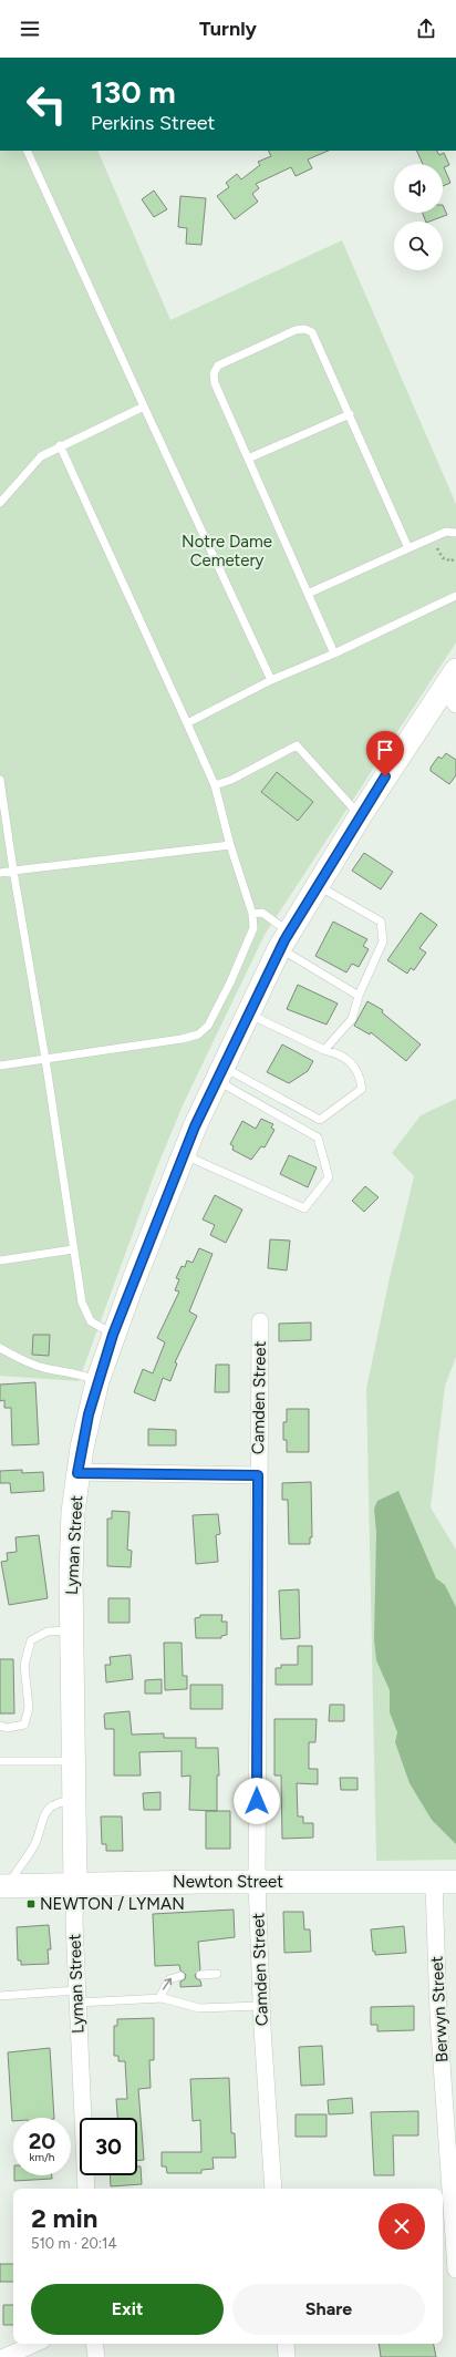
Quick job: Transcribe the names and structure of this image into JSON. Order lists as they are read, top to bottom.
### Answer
{
  "streets": {
    "main road": ["Lyman Street", "Newton Street"],
    "street": ["Camden Street", "Berwyn Street"]
  },
  "crossings": [
    ["Camden Street", "Newton Street"],
    ["Lyman Street", "Newton Street"],
    ["Newton Street", "Berwyn Street"]
  ],
  "parks": ["Notre Dame Cemetery"],
  "places": {
    "transit": ["NEWTON / LYMAN"]
  },
  "page": {
    "header": "Turnly",
    "turn": ["130 m", "Perkins Street"],
    "speed": "20 km/h",
    "limit": "30",
    "heading": ["2 min", "510 m · 20:14"],
    "buttons": ["Exit", "Share"]
  }
}
